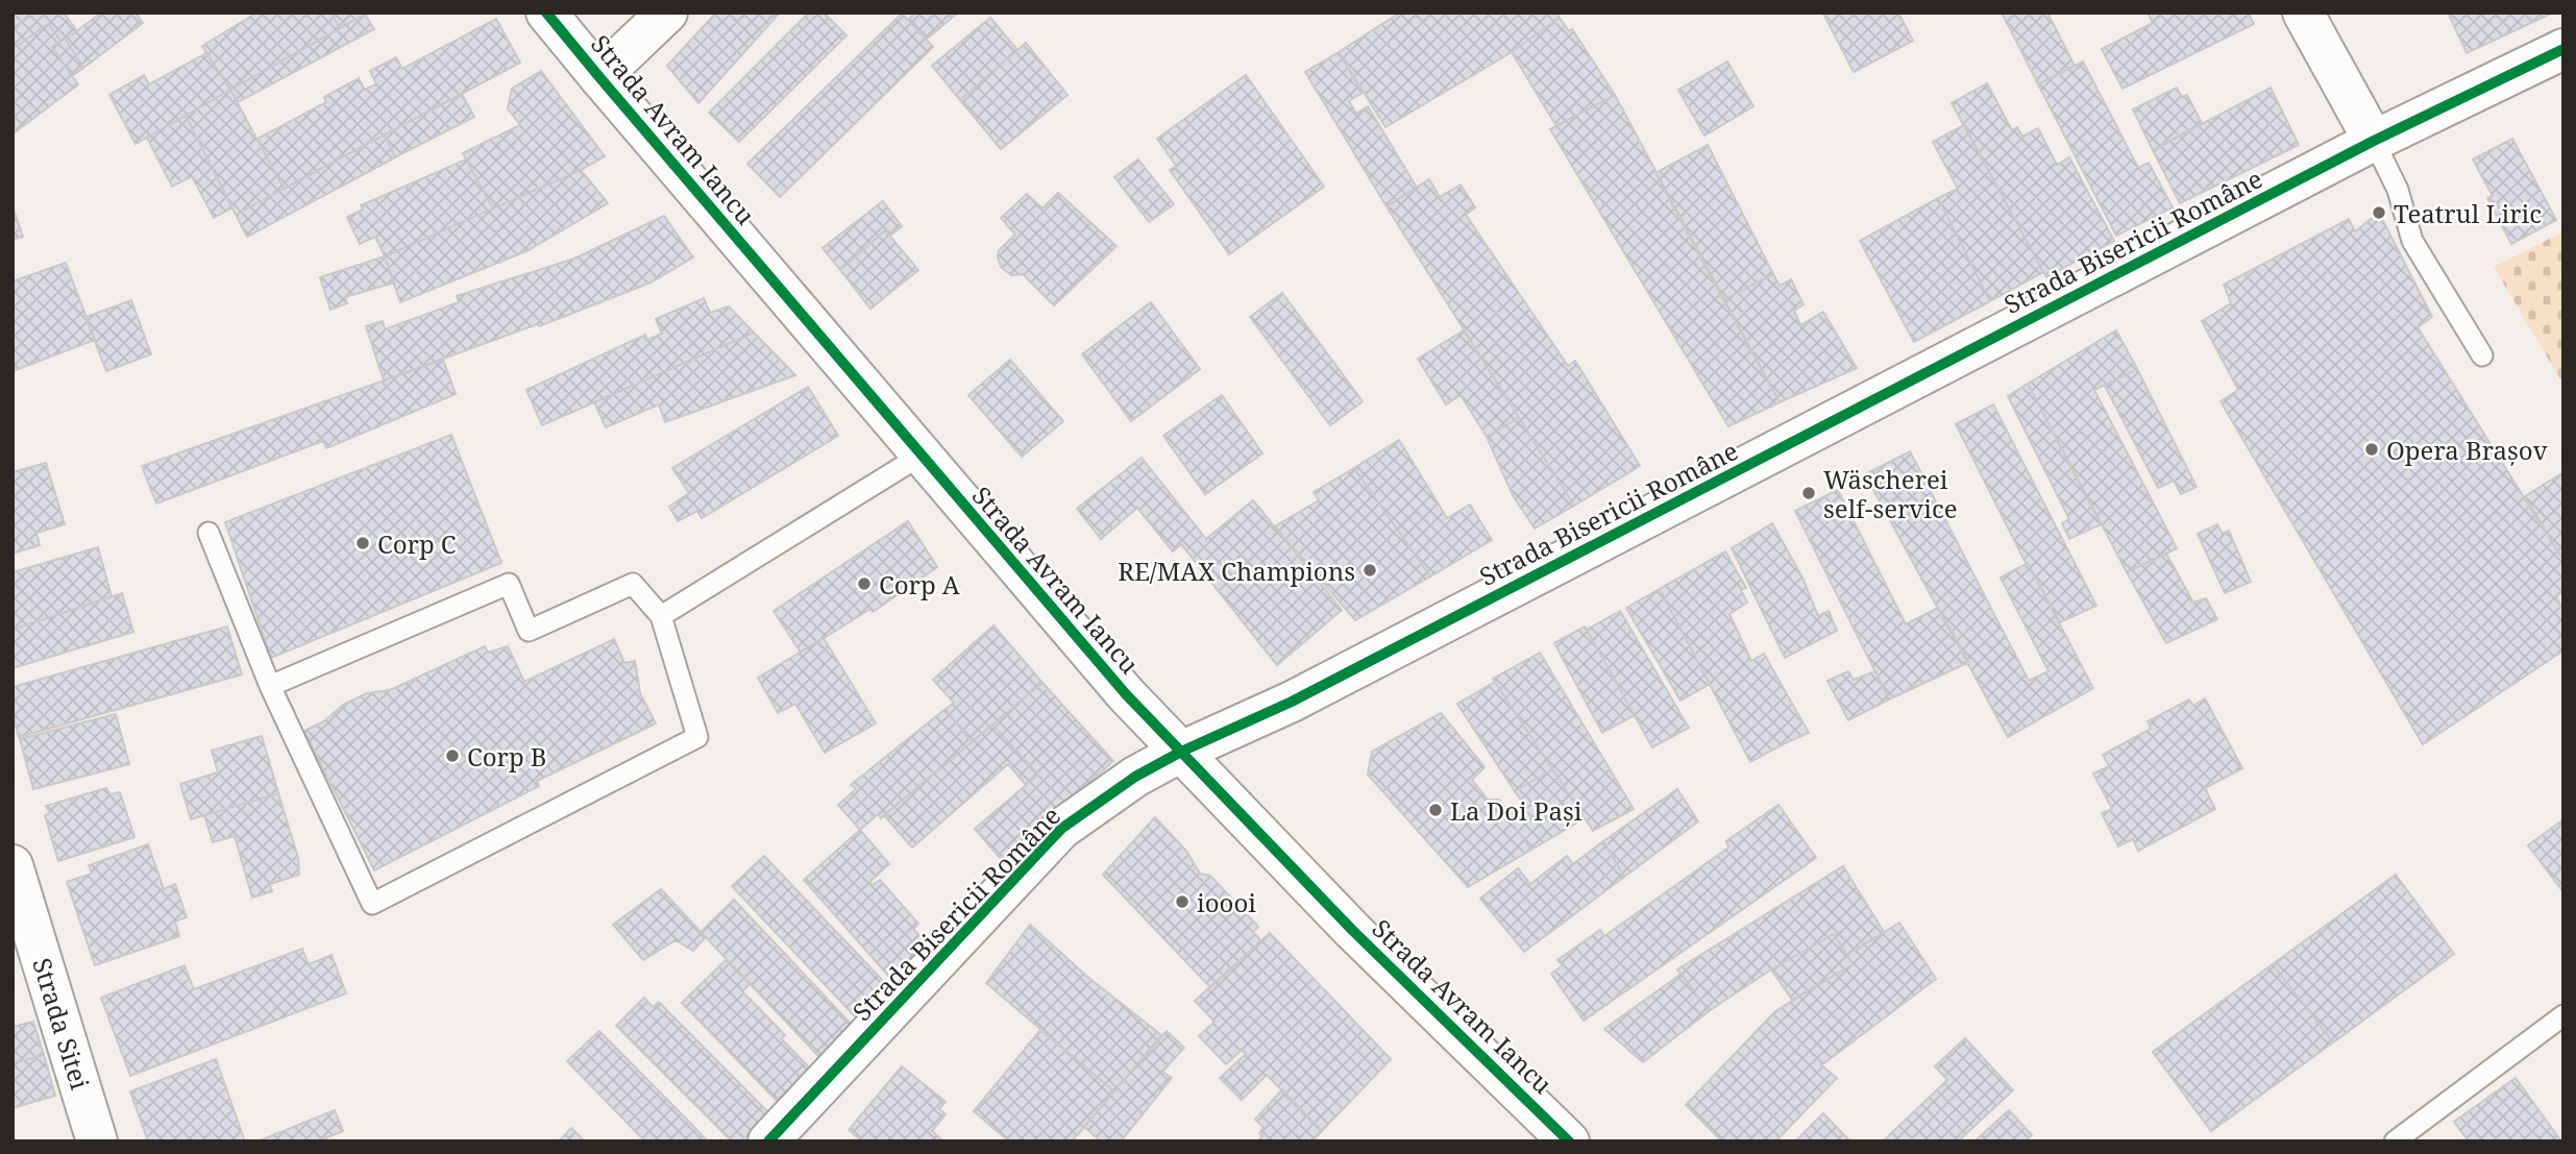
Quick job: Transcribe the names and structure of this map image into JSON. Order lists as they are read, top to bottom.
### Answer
{
  "streets": {
    "street": ["Strada Avram Iancu", "Strada Bisericii Române", "Strada Sitei"]
  },
  "crossings": [
    ["Strada Avram Iancu", "Strada Bisericii Române"]
  ],
  "places": [
    "Teatrul Liric",
    "Opera Brașov",
    "Wäscherei self-service",
    "Corp C",
    "RE/MAX Champions",
    "Corp A",
    "Corp B",
    "La Doi Pași",
    "ioooi"
  ]
}
